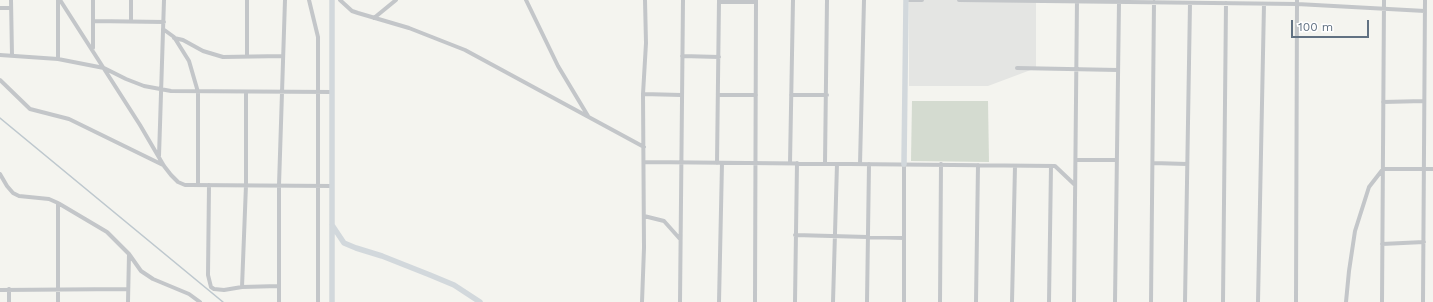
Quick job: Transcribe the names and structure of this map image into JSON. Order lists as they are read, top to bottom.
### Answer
{
  "scale_bar": "100 m"
}
